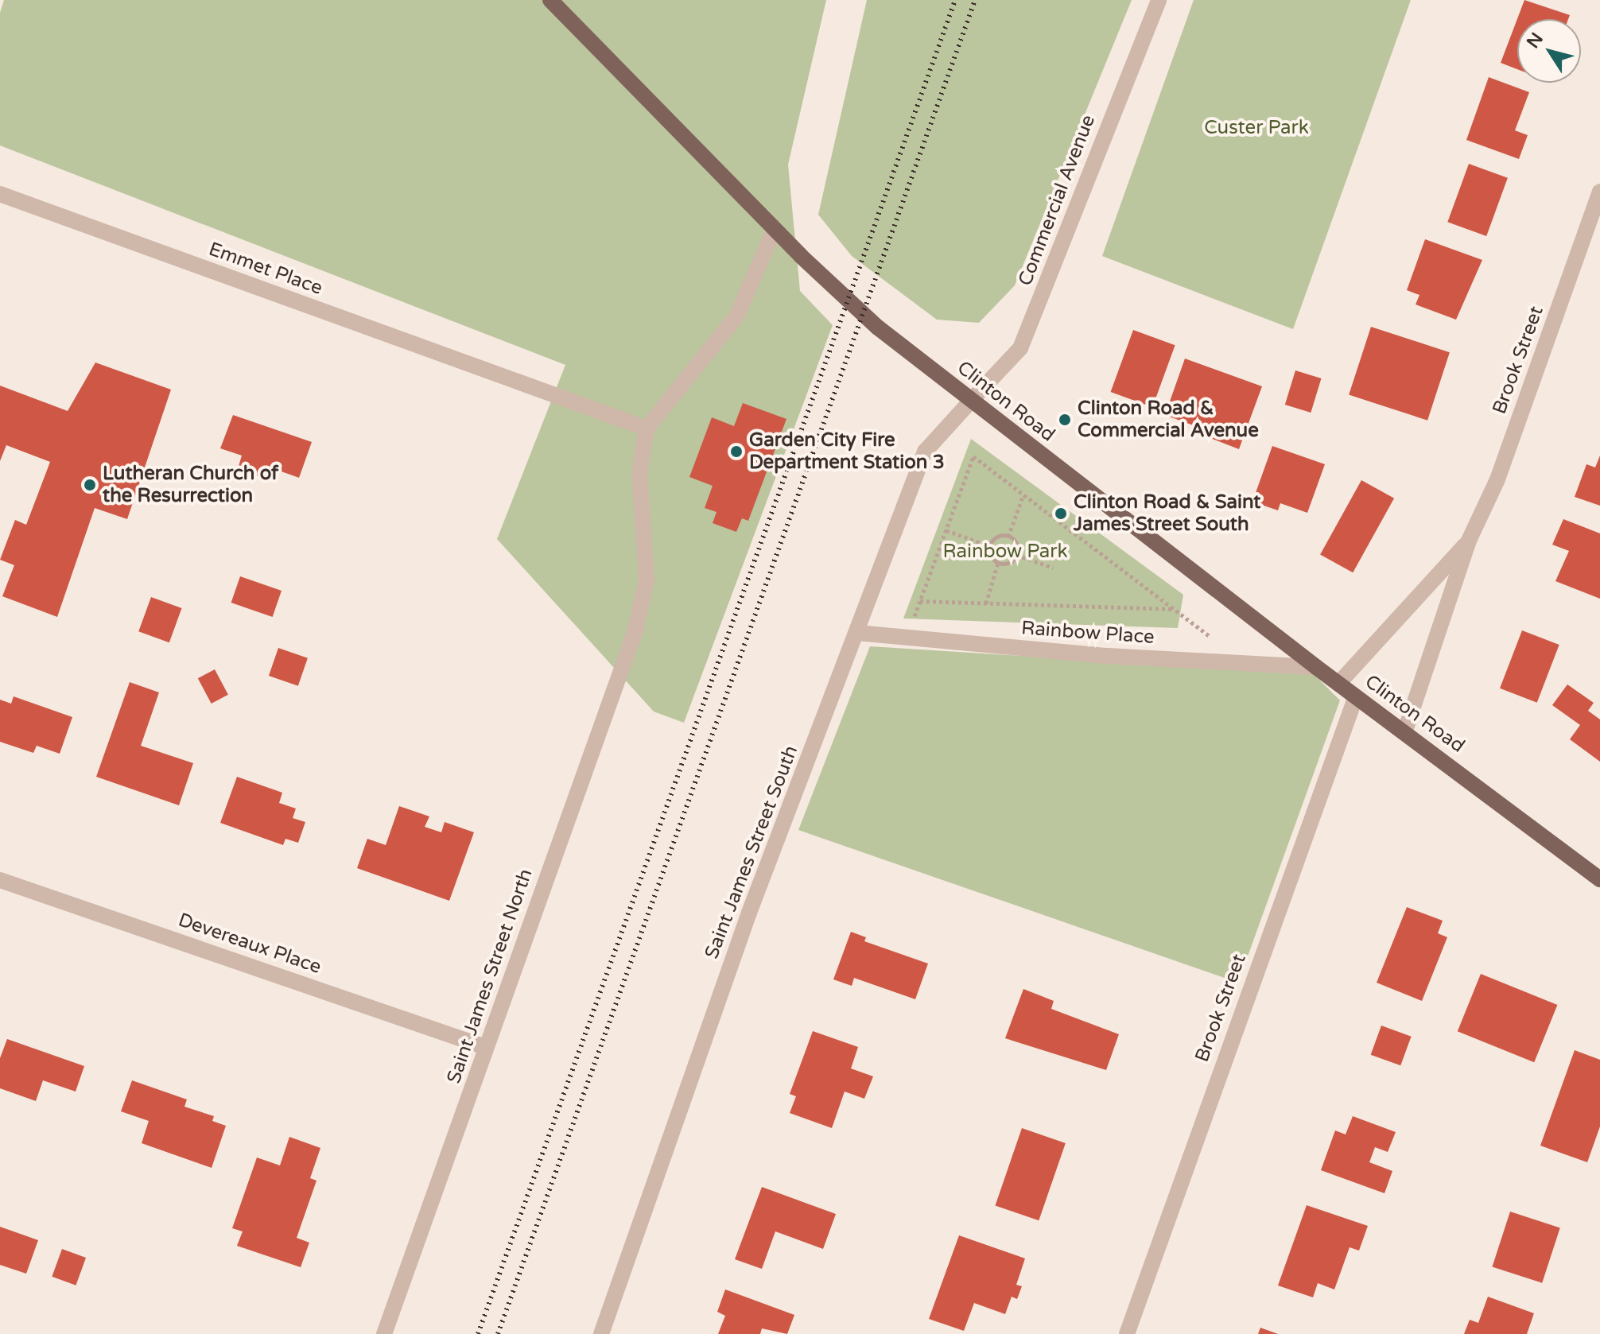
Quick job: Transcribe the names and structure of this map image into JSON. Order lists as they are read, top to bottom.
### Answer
{
  "streets": {
    "main road": ["Clinton Road"],
    "street": [
      "Commercial Avenue",
      "Emmet Place",
      "Brook Street",
      "Rainbow Place",
      "Saint James Street South",
      "Devereaux Place",
      "Saint James Street North"
    ]
  },
  "crossings": [
    ["Commercial Avenue", "Clinton Road"],
    ["Commercial Avenue", "Saint James Street South"],
    ["Emmet Place", "Saint James Street North"],
    ["Brook Street", "Clinton Road"],
    ["Clinton Road", "Rainbow Place"],
    ["Clinton Road", "Saint James Street South"],
    ["Rainbow Place", "Saint James Street South"],
    ["Devereaux Place", "Saint James Street North"]
  ],
  "parks": ["Custer Park", "Rainbow Park"],
  "places": [
    "Clinton Road & Commercial Avenue",
    "Garden City Fire Department Station 3",
    "Lutheran Church of the Resurrection",
    "Clinton Road & Saint James Street South"
  ],
  "north": "top left"
}
